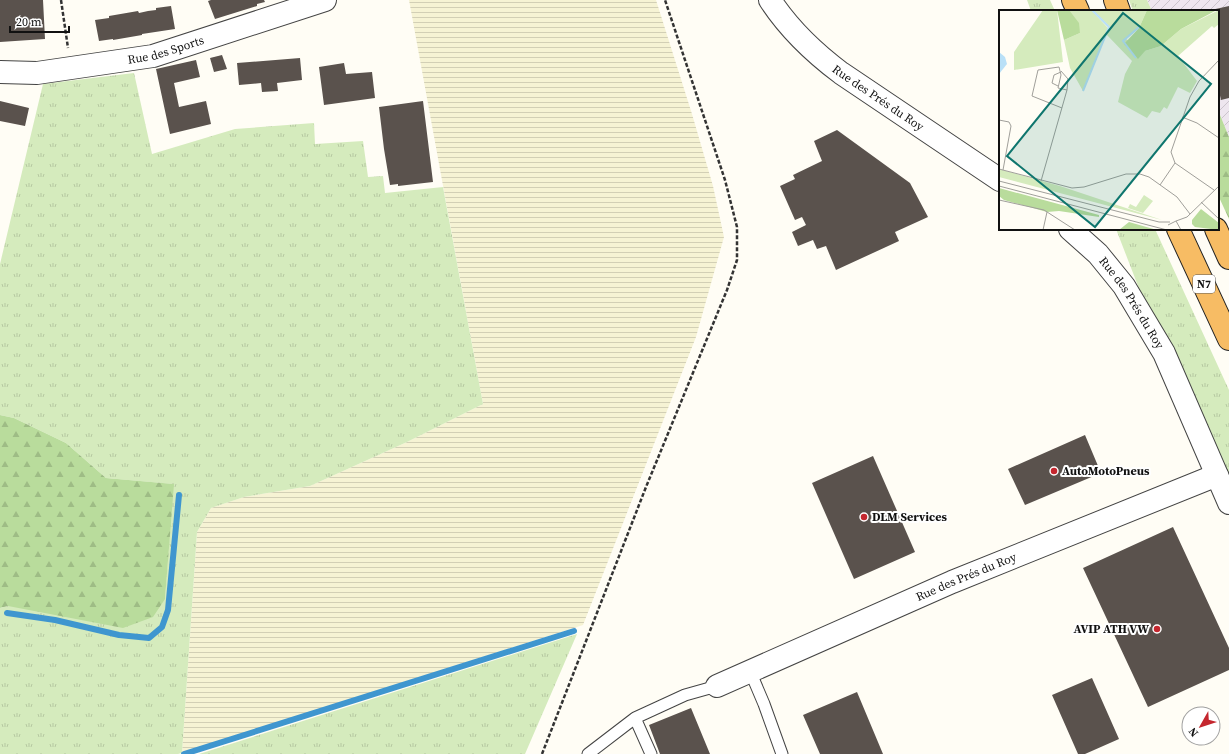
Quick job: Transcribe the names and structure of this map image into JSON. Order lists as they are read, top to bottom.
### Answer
{
  "streets": {
    "highway": ["N7"],
    "street": ["Rue des Sports", "Rue des Prés du Roy"]
  },
  "places": ["AutoMotoPneus", "DLM Services", "AVIP ATH VW"],
  "scale_bar": "20 m",
  "north": "bottom left"
}
